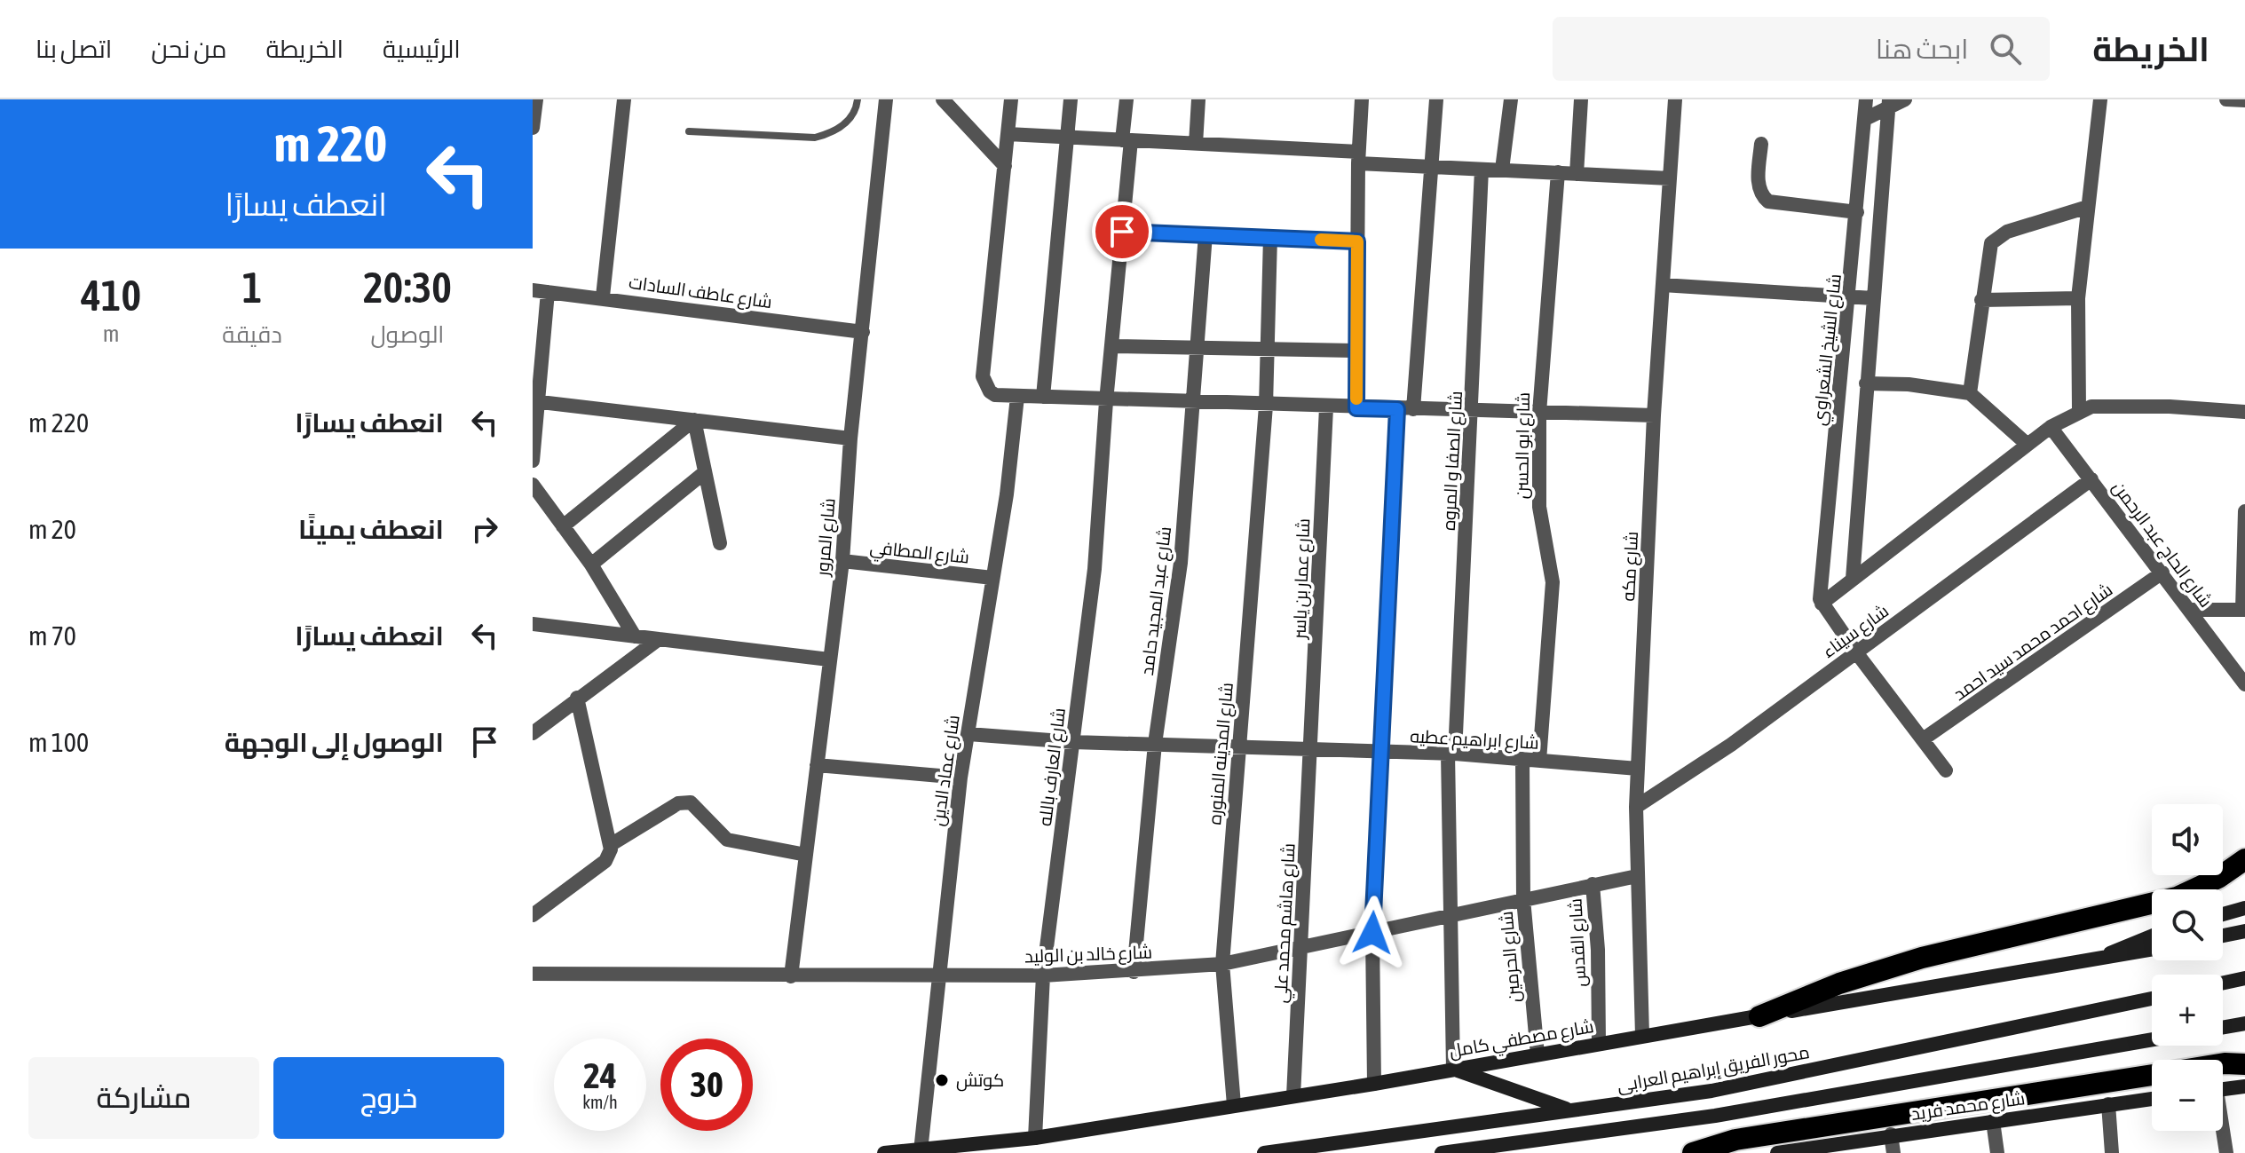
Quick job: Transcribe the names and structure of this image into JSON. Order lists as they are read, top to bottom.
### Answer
{
  "streets": {
    "street": [
      "شارع عاطف السادات",
      "شارع الشيخ الشعراوي",
      "شارع ابو الحسن",
      "شارع الصفا و المروه",
      "شارع المرور",
      "شارع الحاج عبد الرحمن",
      "شارع المطافي",
      "شارع مكه",
      "شارع عمار بن ياسر",
      "شارع عبد المجيد حامد",
      "شارع سيناء",
      "شارع احمد محمد سيد احمد",
      "شارع ابراهيم عطيه",
      "شارع المدينه المنوره",
      "شارع العارف بالله",
      "شارع عماد الدين",
      "شارع هاشم محمد علي",
      "شارع القدس",
      "شارع خالد بن الوليد",
      "شارع الحرمين",
      "شارع مصطفي كامل",
      "محور الفريق إبراهيم العرابى",
      "شارع محمد فريد"
    ]
  },
  "crossings": [
    ["شارع عاطف السادات", "شارع المرور"],
    ["شارع ابو الحسن", "شارع ابراهيم عطيه"],
    ["شارع الصفا و المروه", "شارع ابراهيم عطيه"],
    ["شارع الصفا و المروه", "شارع خالد بن الوليد"],
    ["شارع الصفا و المروه", "شارع مصطفي كامل"],
    ["شارع المرور", "شارع المطافي"],
    ["شارع المرور", "شارع خالد بن الوليد"],
    ["شارع الحاج عبد الرحمن", "شارع سيناء"],
    ["شارع الحاج عبد الرحمن", "شارع احمد محمد سيد احمد"],
    ["شارع المطافي", "شارع عماد الدين"],
    ["شارع مكه", "شارع سيناء"],
    ["شارع مكه", "شارع ابراهيم عطيه"],
    ["شارع مكه", "شارع خالد بن الوليد"],
    ["شارع مكه", "شارع مصطفي كامل"],
    ["شارع عمار بن ياسر", "شارع ابراهيم عطيه"],
    ["شارع عمار بن ياسر", "شارع هاشم محمد علي"],
    ["شارع عبد المجيد حامد", "شارع ابراهيم عطيه"],
    ["شارع عبد المجيد حامد", "شارع خالد بن الوليد"],
    ["شارع ابراهيم عطيه", "شارع المدينه المنوره"],
    ["شارع ابراهيم عطيه", "شارع العارف بالله"],
    ["شارع ابراهيم عطيه", "شارع عماد الدين"],
    ["شارع ابراهيم عطيه", "شارع هاشم محمد علي"],
    ["شارع ابراهيم عطيه", "شارع الحرمين"],
    ["شارع المدينه المنوره", "شارع خالد بن الوليد"],
    ["شارع المدينه المنوره", "شارع مصطفي كامل"],
    ["شارع العارف بالله", "شارع خالد بن الوليد"],
    ["شارع العارف بالله", "شارع مصطفي كامل"],
    ["شارع عماد الدين", "شارع خالد بن الوليد"],
    ["شارع عماد الدين", "شارع مصطفي كامل"],
    ["شارع هاشم محمد علي", "شارع خالد بن الوليد"],
    ["شارع هاشم محمد علي", "شارع مصطفي كامل"],
    ["شارع القدس", "شارع خالد بن الوليد"],
    ["شارع القدس", "شارع مصطفي كامل"],
    ["شارع خالد بن الوليد", "شارع الحرمين"],
    ["شارع الحرمين", "شارع مصطفي كامل"]
  ],
  "places": ["كوتش"],
  "page": {
    "header": "الخريطة",
    "search": "ابحث هنا",
    "nav": [
      "الرئيسية",
      "الخريطة",
      "من نحن",
      "اتصل بنا"
    ],
    "turn": ["220 m", "انعطف يسارًا"],
    "eta": [
      "20:30",
      "الوصول",
      "1",
      "دقيقة",
      "410",
      "m"
    ],
    "list": [
      {
        "name": "انعطف يسارًا",
        "value": "220 m"
      },
      {
        "name": "انعطف يمينًا",
        "value": "20 m"
      },
      {
        "name": "انعطف يسارًا",
        "value": "70 m"
      },
      {
        "name": "الوصول إلى الوجهة",
        "value": "100 m"
      }
    ],
    "map_buttons": ["+", "−"],
    "speed": "24 km/h",
    "limit": "30",
    "buttons": ["خروج", "مشاركة"]
  }
}
